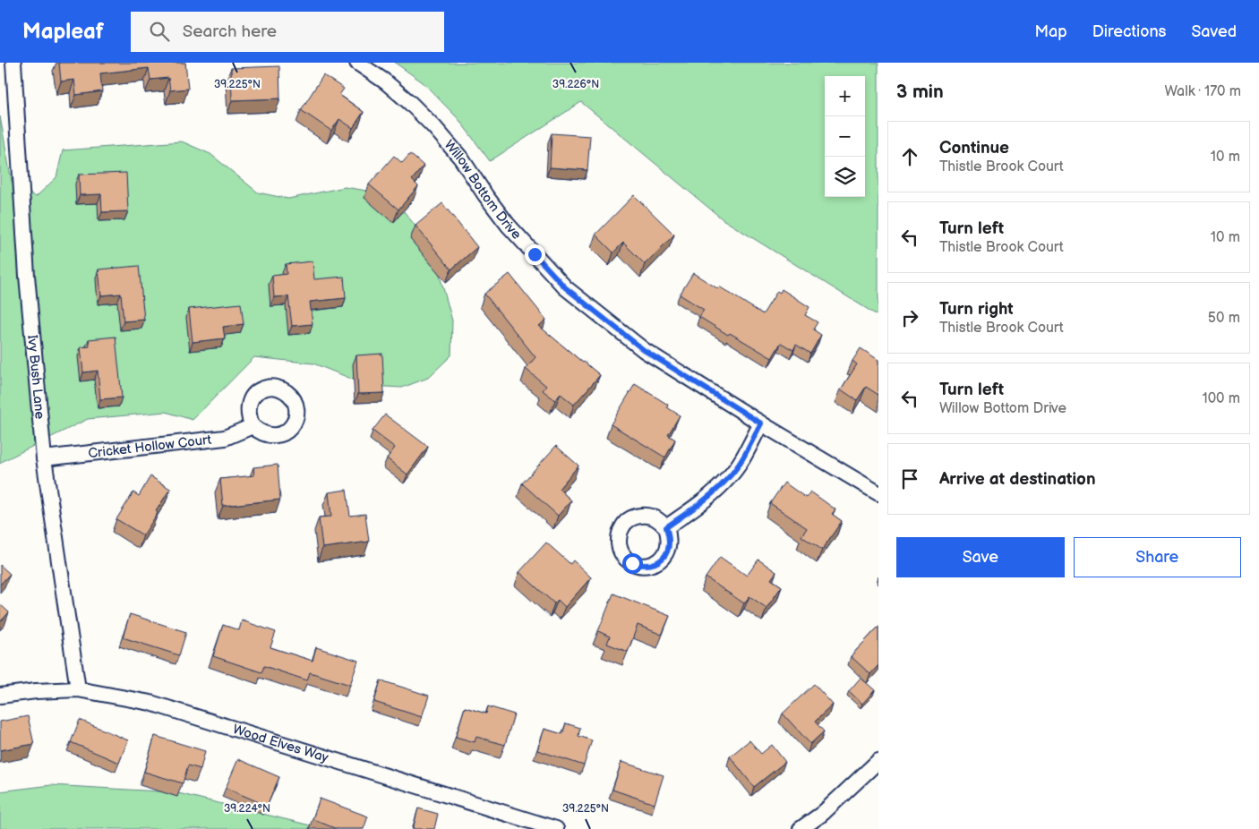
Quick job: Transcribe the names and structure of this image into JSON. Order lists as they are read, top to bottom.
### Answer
{
  "streets": {
    "street": [
      "Willow Bottom Drive",
      "Ivy Bush Lane",
      "Cricket Hollow Court",
      "Wood Elves Way"
    ]
  },
  "crossings": [
    ["Ivy Bush Lane", "Cricket Hollow Court"],
    ["Ivy Bush Lane", "Wood Elves Way"]
  ],
  "page": {
    "header": "Mapleaf",
    "search": "Search here",
    "nav": ["Map", "Directions", "Saved"],
    "heading": ["3 min", "Walk · 170 m"],
    "map_buttons": ["+", "−"],
    "list": [
      ["Continue", "Thistle Brook Court", "10 m"],
      ["Turn left", "Thistle Brook Court", "10 m"],
      ["Turn right", "Thistle Brook Court", "50 m"],
      ["Turn left", "Willow Bottom Drive", "100 m"],
      "Arrive at destination"
    ],
    "buttons": ["Save", "Share"]
  },
  "coordinates": ["39.225°N", "39.226°N", "39.224°N"]
}
